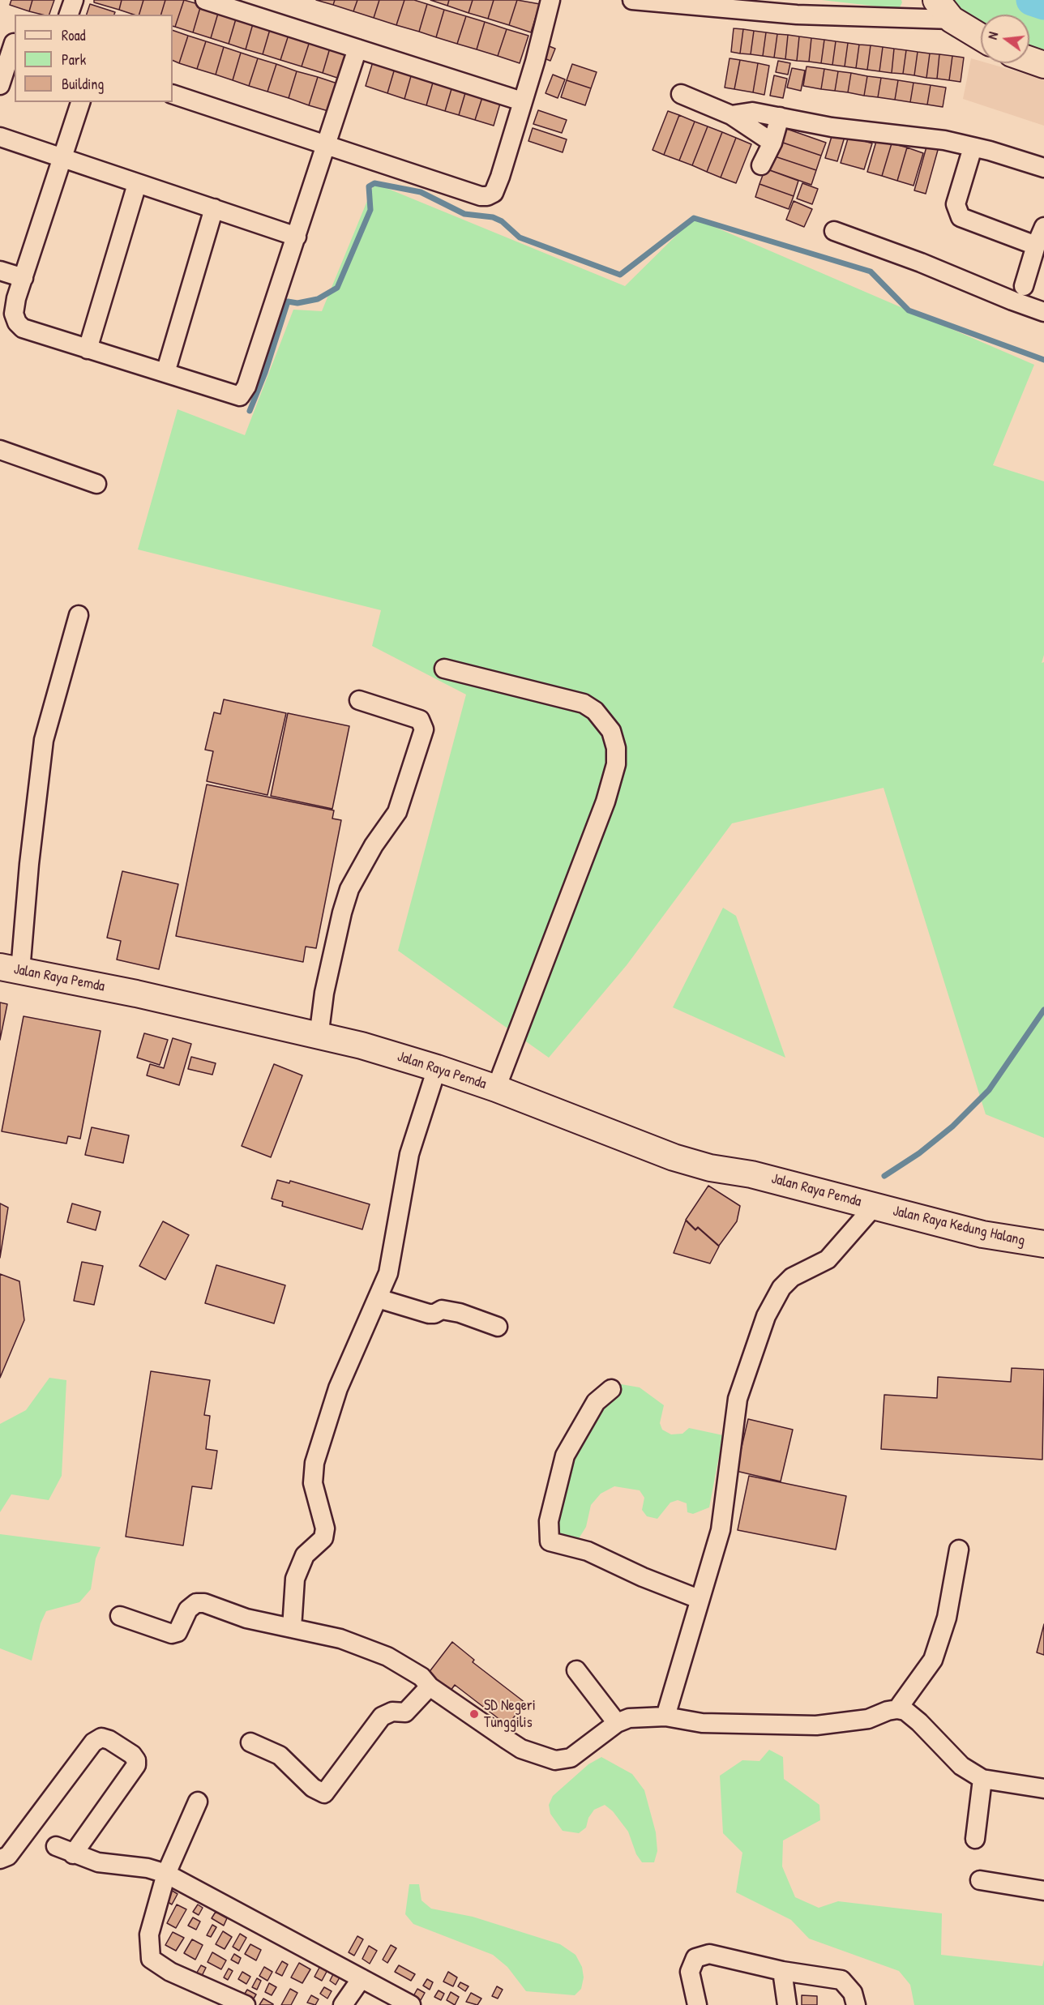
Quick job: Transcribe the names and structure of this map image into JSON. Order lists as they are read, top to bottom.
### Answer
{
  "streets": {
    "main road": ["Jalan Raya Pemda", "Jalan Raya Kedung Halang"]
  },
  "crossings": [
    ["Jalan Raya Pemda", "Jalan Raya Kedung Halang"]
  ],
  "places": ["SD Negeri Tunggilis"],
  "legend": ["Road", "Park", "Building"],
  "north": "left"
}
